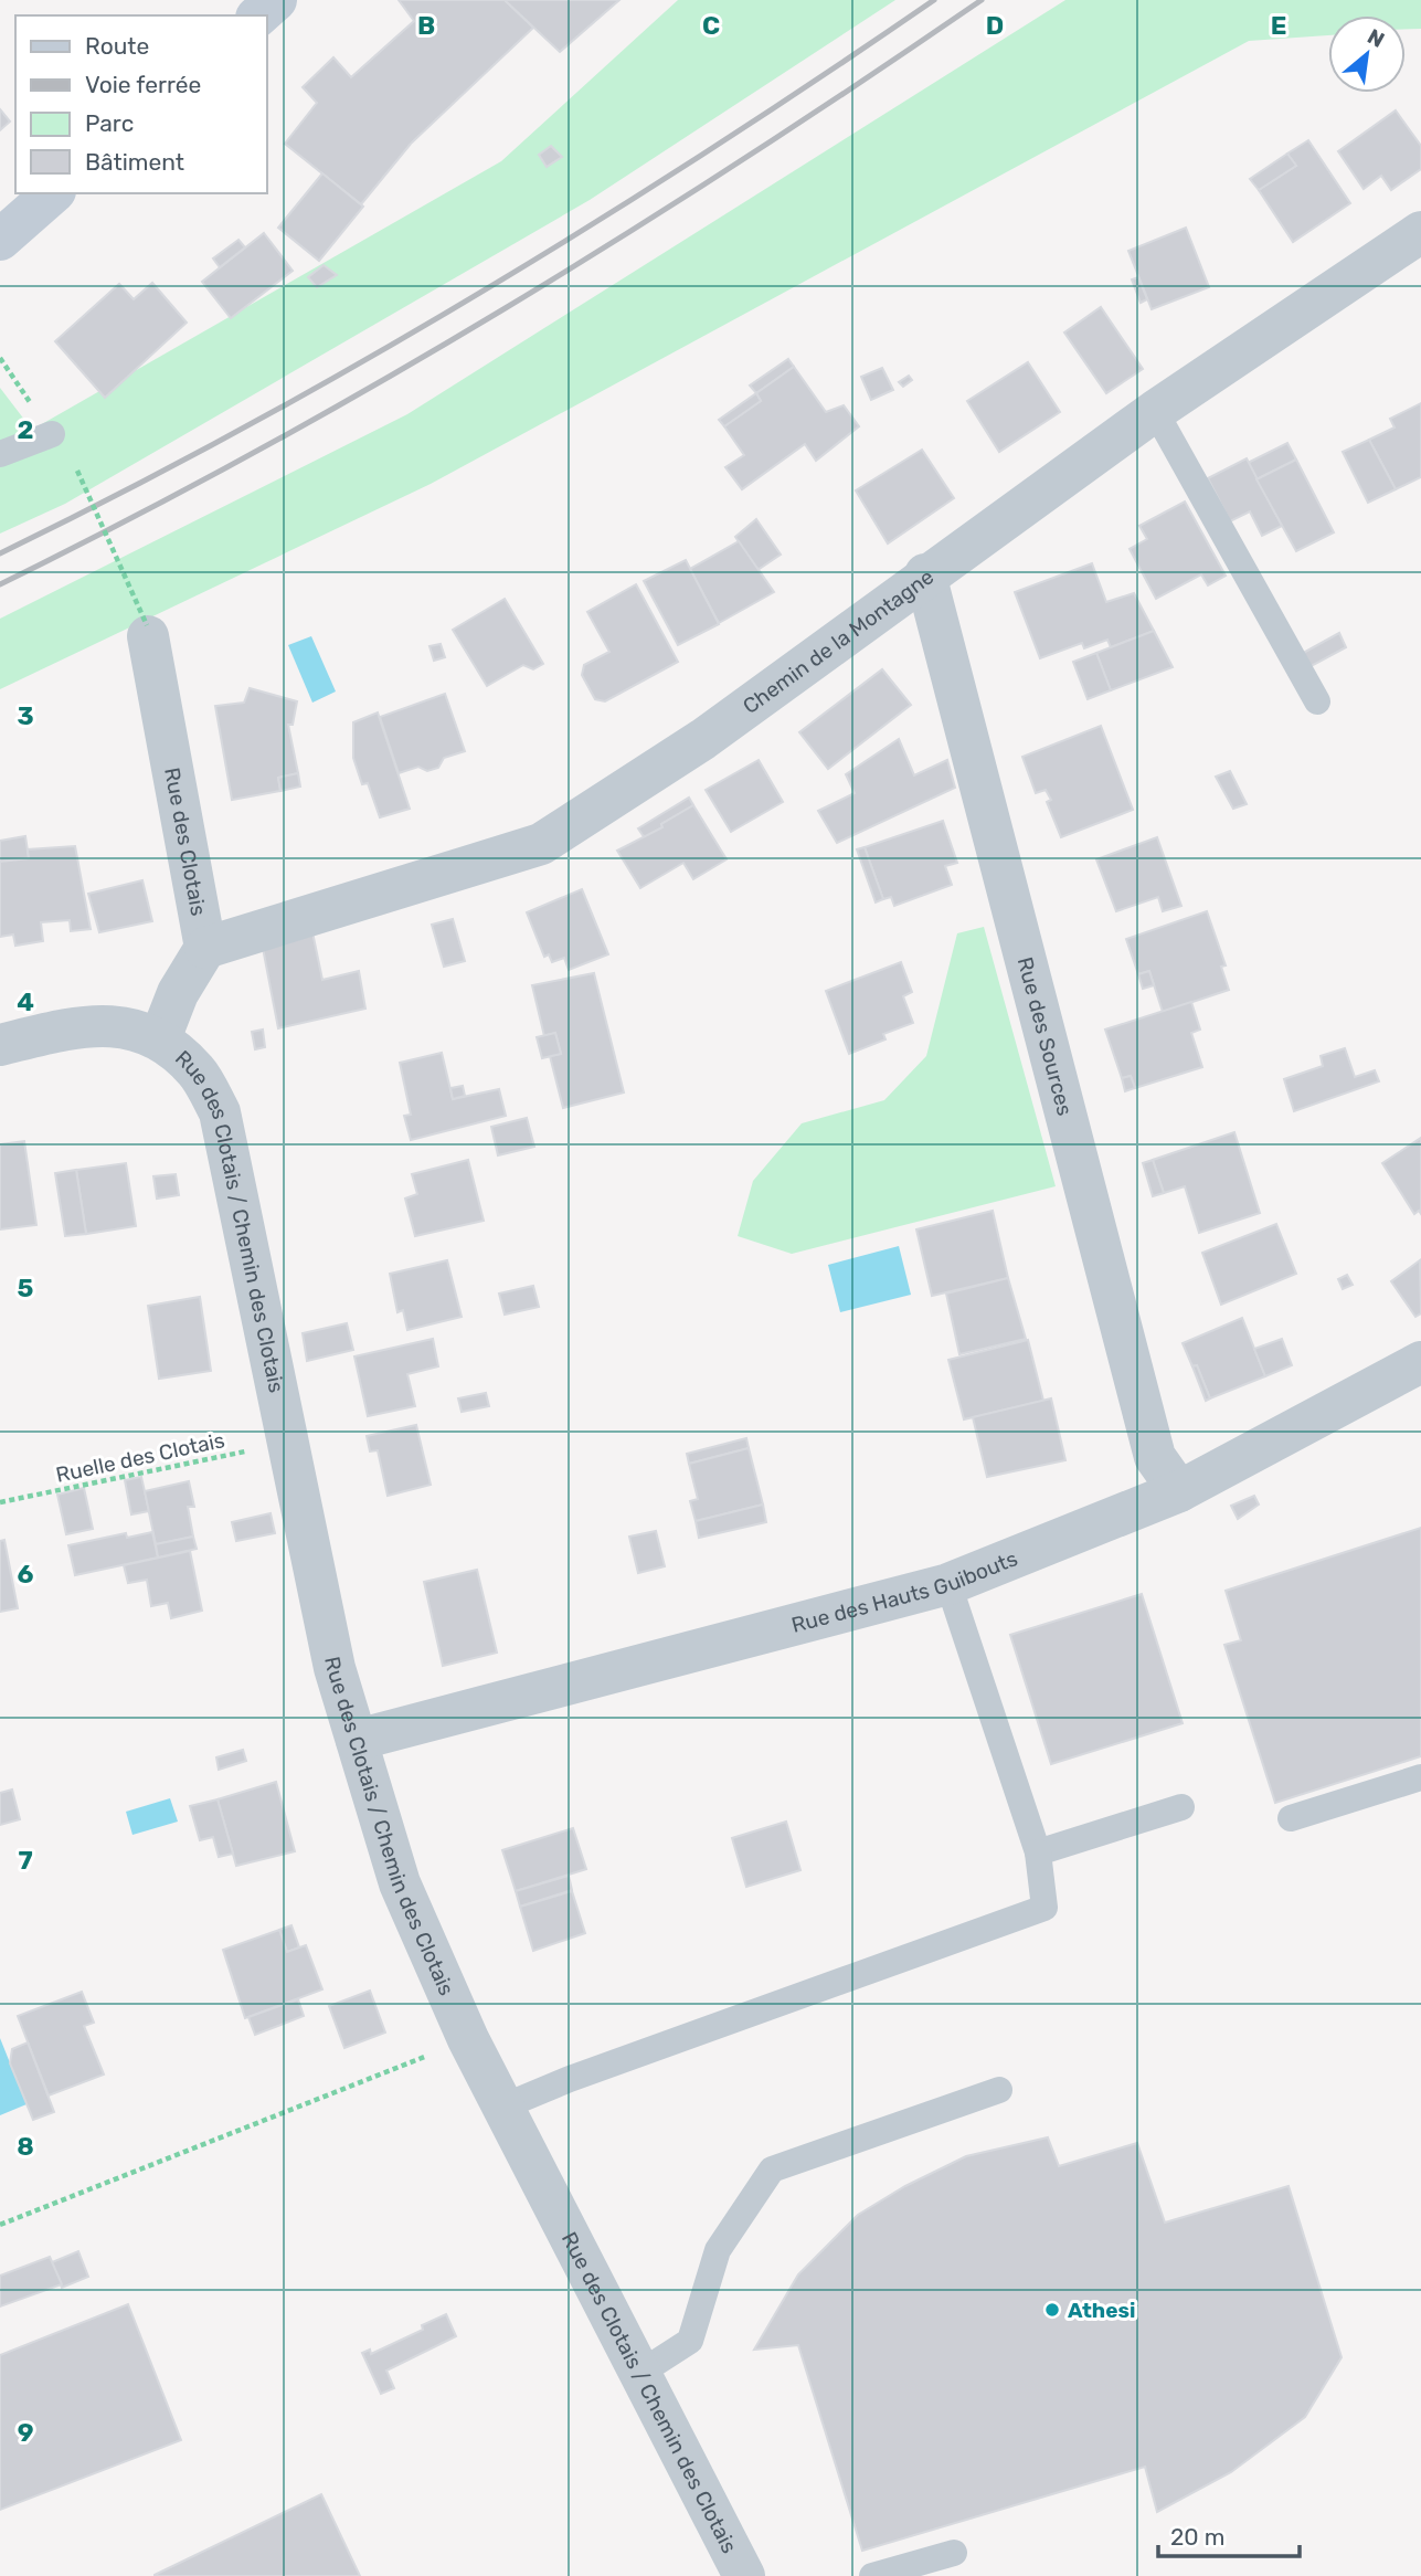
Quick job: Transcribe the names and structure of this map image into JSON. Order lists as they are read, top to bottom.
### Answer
{
  "streets": {
    "street": [
      "Chemin de la Montagne",
      "Rue des Clotais",
      "Rue des Sources",
      "Rue des Clotais / Chemin des Clotais",
      "Rue des Hauts Guibouts"
    ],
    "path": ["Ruelle des Clotais"]
  },
  "crossings": [
    ["Chemin de la Montagne", "Rue des Clotais"],
    ["Chemin de la Montagne", "Rue des Sources"],
    ["Rue des Sources", "Rue des Hauts Guibouts"],
    ["Rue des Clotais / Chemin des Clotais", "Ruelle des Clotais"],
    ["Rue des Clotais / Chemin des Clotais", "Rue des Hauts Guibouts"]
  ],
  "places": ["Athesi"],
  "legend": [
    "Route",
    "Voie ferrée",
    "Parc",
    "Bâtiment"
  ],
  "scale_bar": "20 m",
  "north": "top right",
  "grid": {
    "columns": [
      "B",
      "C",
      "D",
      "E"
    ],
    "rows": [
      "2",
      "3",
      "4",
      "5",
      "6",
      "7",
      "8",
      "9"
    ]
  }
}
